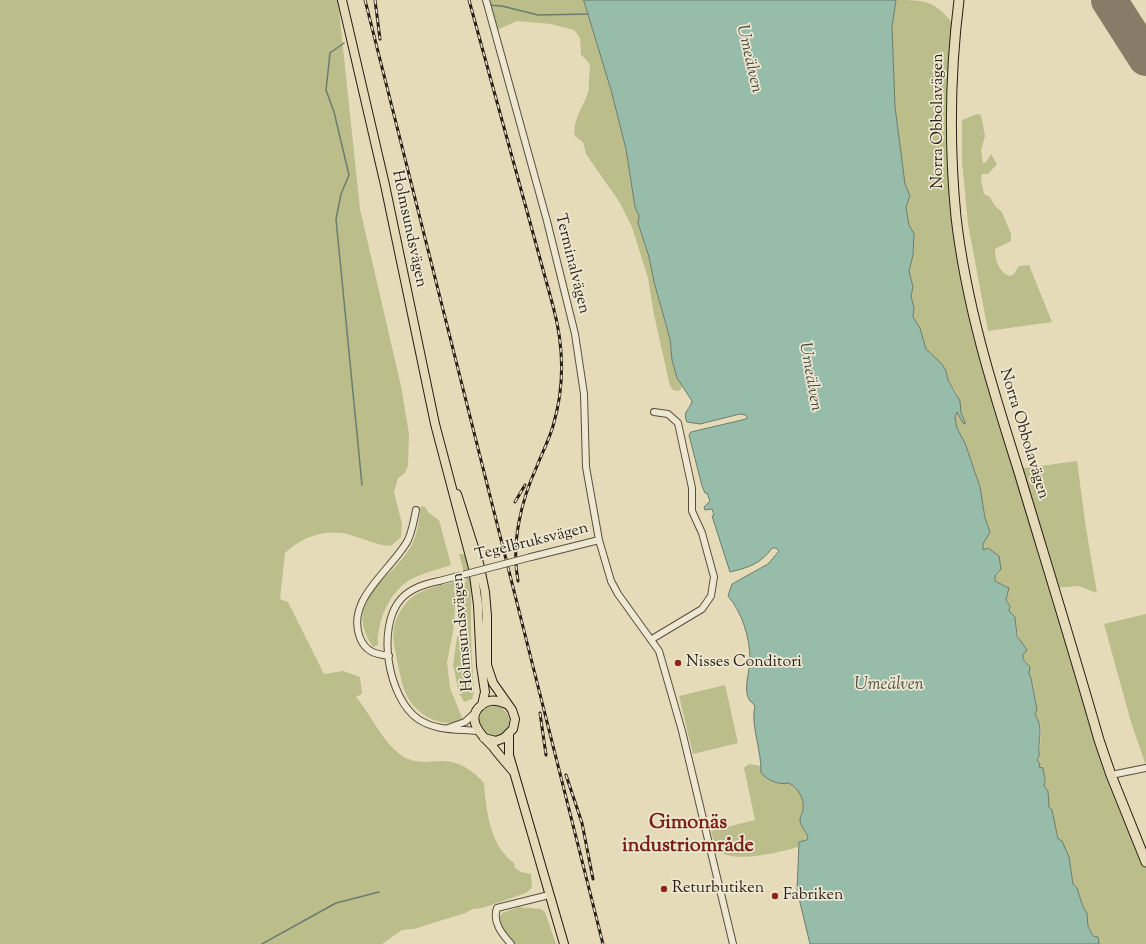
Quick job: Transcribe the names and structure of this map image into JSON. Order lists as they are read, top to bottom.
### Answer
{
  "streets": {
    "highway": ["Norra Obbolavägen"],
    "main road": ["Holmsundsvägen"],
    "street": ["Terminalvägen", "Tegelbruksvägen"]
  },
  "crossings": [
    ["Holmsundsvägen", "Tegelbruksvägen"],
    ["Terminalvägen", "Tegelbruksvägen"]
  ],
  "districts": ["Gimonäs industriområde"],
  "water": ["Umeälven"],
  "places": ["Nisses Conditori", "Returbutiken", "Fabriken"]
}
